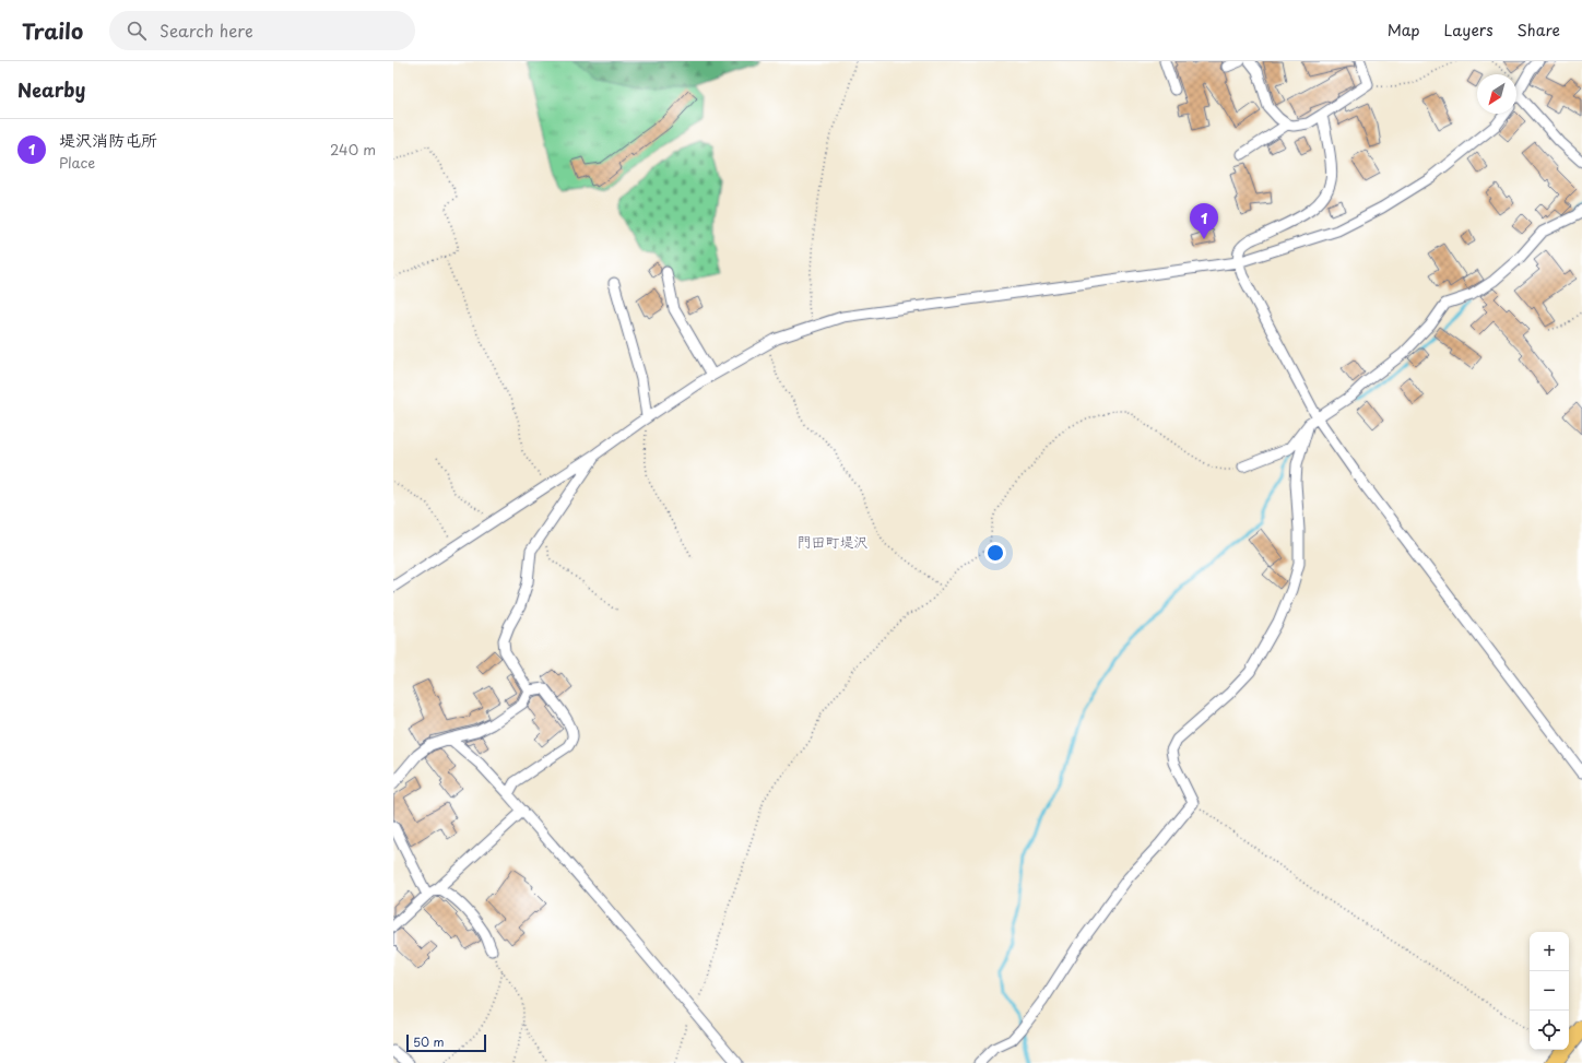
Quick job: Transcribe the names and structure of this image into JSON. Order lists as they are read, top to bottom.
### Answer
{
  "districts": ["門田町堤沢"],
  "scale_bar": "50 m",
  "north": "bottom left",
  "page": {
    "header": "Trailo",
    "search": "Search here",
    "nav": ["Map", "Layers", "Share"],
    "heading": "Nearby",
    "list": [
      {
        "mark": "1",
        "name": "堤沢消防屯所",
        "note": "Place",
        "value": "240 m"
      }
    ],
    "pins": "1",
    "map_buttons": ["+", "−"],
    "scale": "50 m"
  }
}
